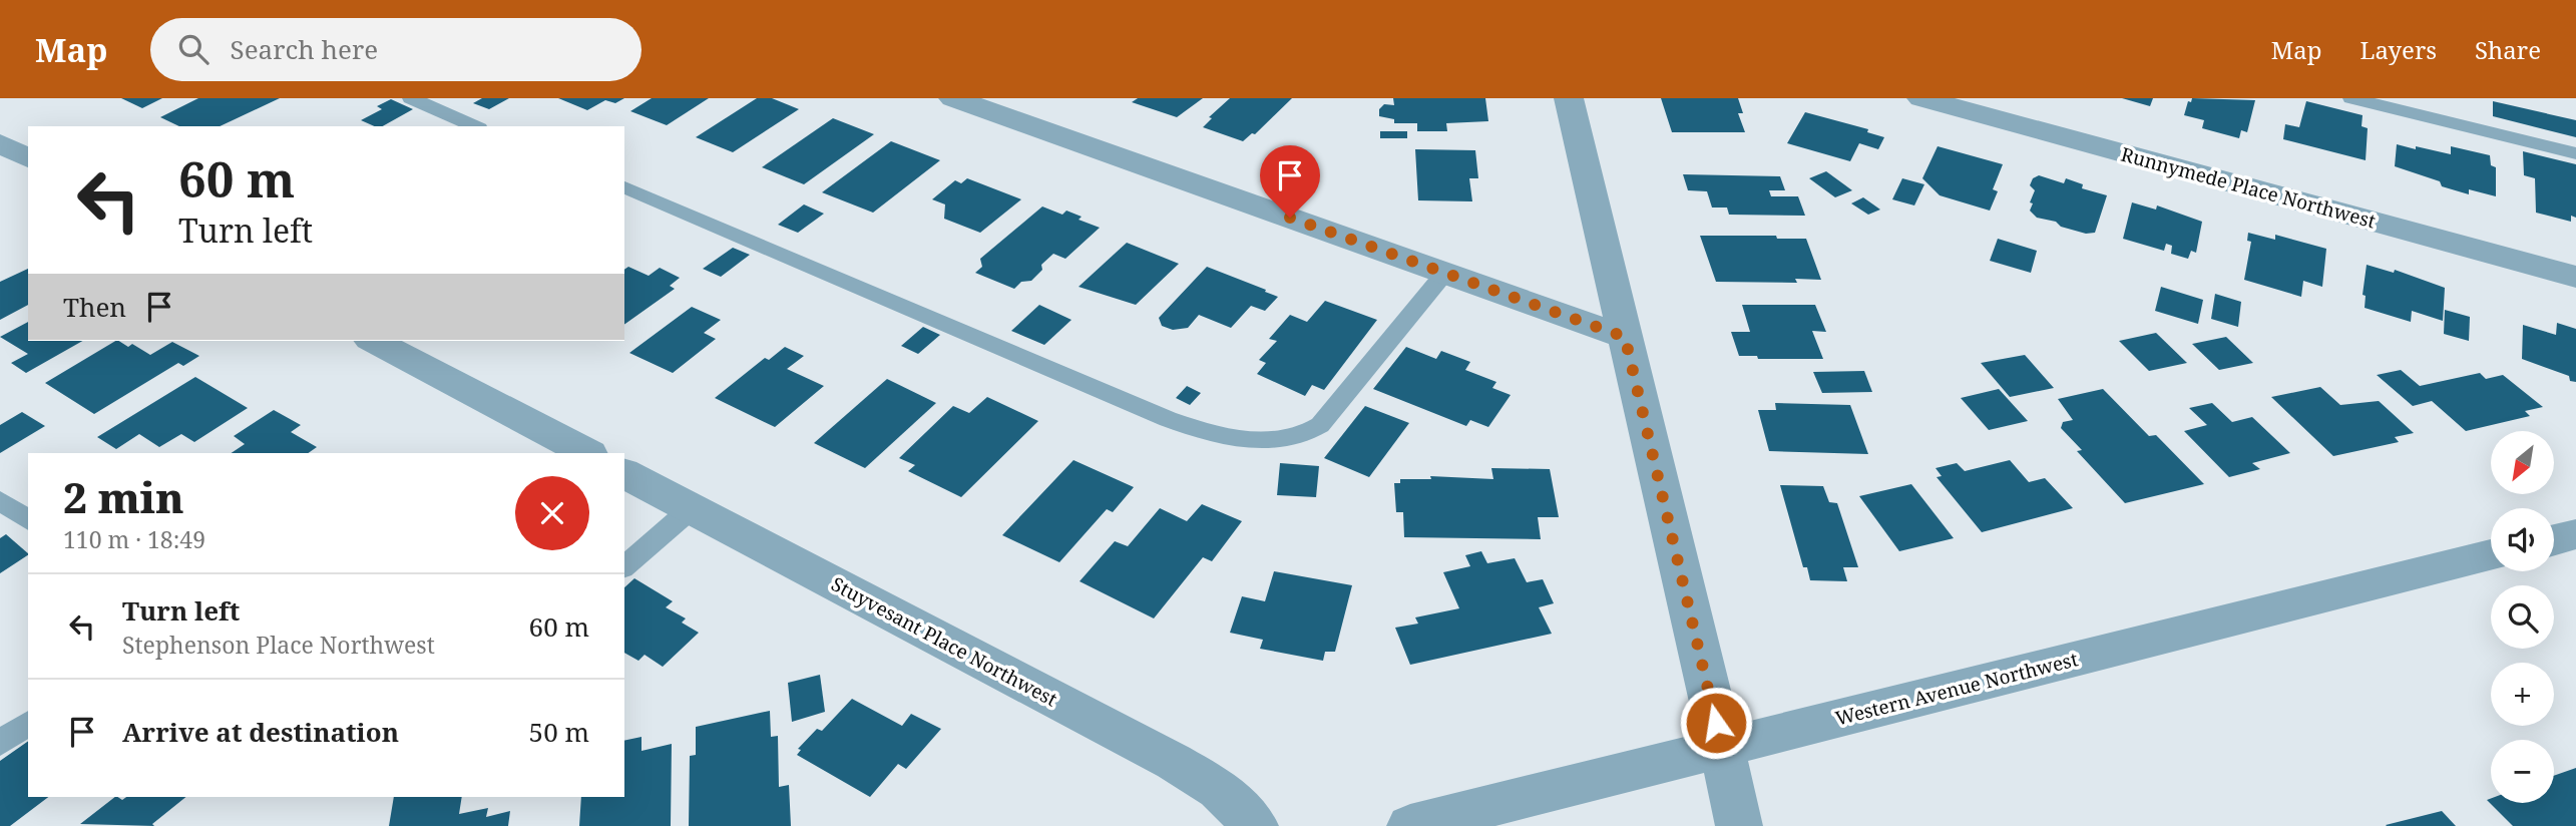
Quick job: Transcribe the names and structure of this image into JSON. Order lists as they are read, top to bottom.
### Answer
{
  "streets": {
    "street": ["Runnymede Place Northwest", "Stuyvesant Place Northwest", "Western Avenue Northwest"]
  },
  "north": "bottom left",
  "page": {
    "header": "Map",
    "search": "Search here",
    "nav": ["Map", "Layers", "Share"],
    "turn": ["60 m", "Turn left"],
    "then": "Then",
    "map_buttons": ["+", "−"],
    "heading": ["2 min", "110 m · 18:49"],
    "list": [
      {
        "name": "Turn left",
        "note": "Stephenson Place Northwest",
        "value": "60 m"
      },
      {
        "name": "Arrive at destination",
        "value": "50 m"
      }
    ]
  }
}
